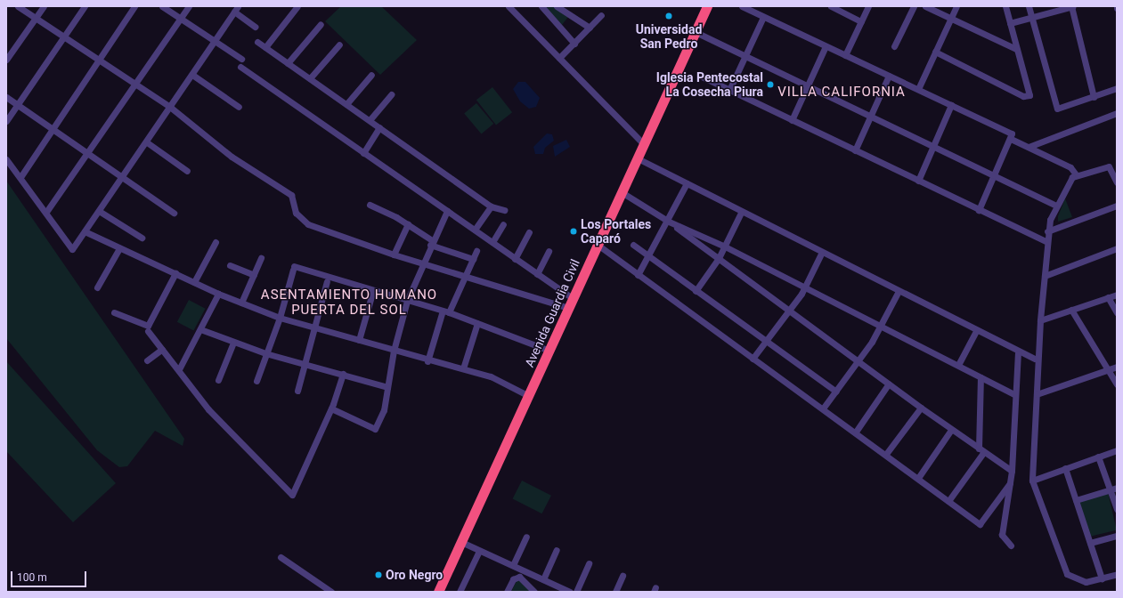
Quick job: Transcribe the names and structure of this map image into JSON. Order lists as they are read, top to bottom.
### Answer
{
  "streets": {
    "highway": ["Avenida Guardia Civil"]
  },
  "districts": ["VILLA CALIFORNIA", "ASENTAMIENTO HUMANO PUERTA DEL SOL"],
  "places": [
    "Universidad San Pedro",
    "Iglesia Pentecostal La Cosecha Piura",
    "Los Portales Caparó",
    "Oro Negro"
  ],
  "scale_bar": "100 m"
}
